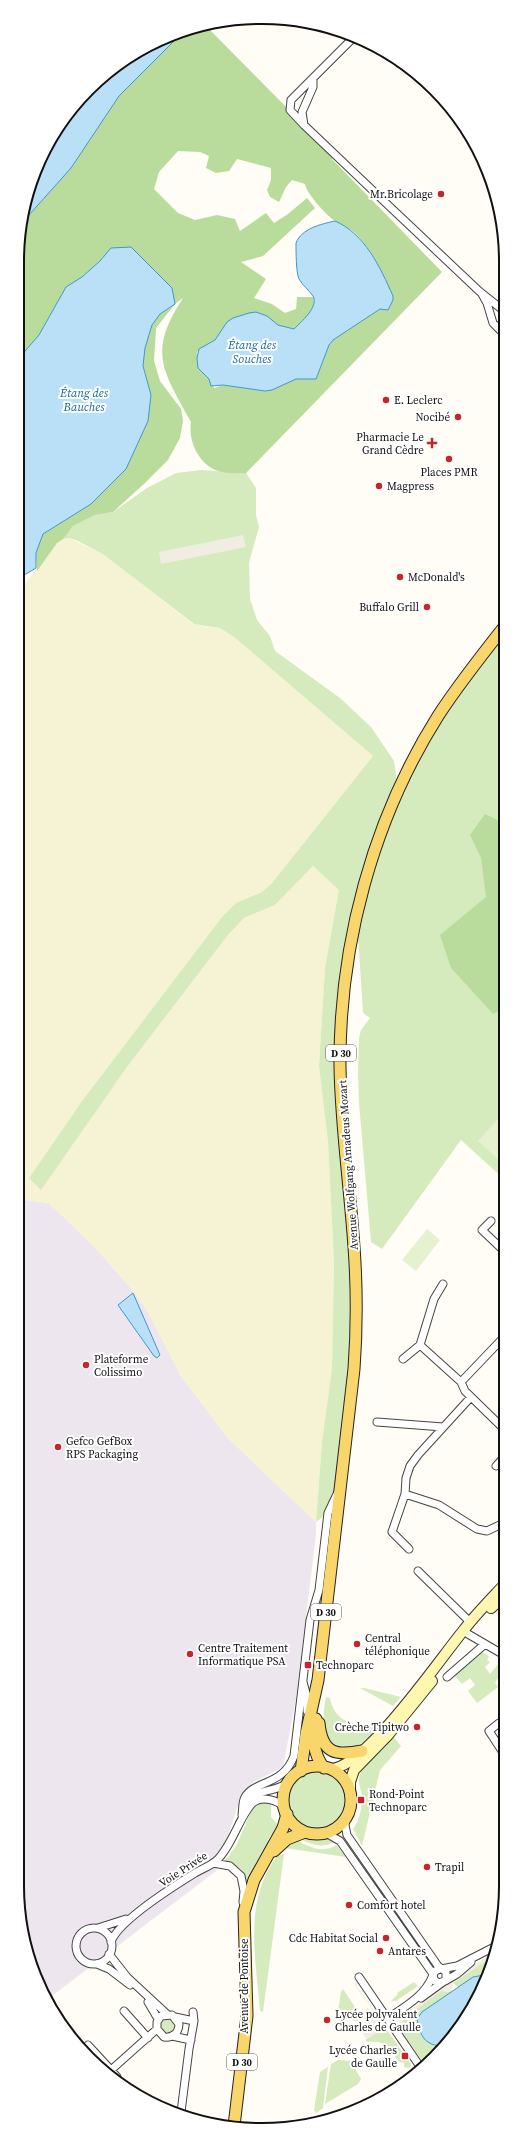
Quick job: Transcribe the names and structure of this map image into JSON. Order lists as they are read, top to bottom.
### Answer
{
  "streets": {
    "main road": ["D 30", "Avenue Wolfgang Amadeus Mozart", "Avenue de Pontoise"],
    "street": ["Voie Privée"]
  },
  "crossings": [
    ["D 30", "Avenue Wolfgang Amadeus Mozart"],
    ["D 30", "Avenue de Pontoise"]
  ],
  "water": ["Étang des Souches", "Étang des Bauches"],
  "places": {
    "other": [
      "Mr.Bricolage",
      "E. Leclerc",
      "Nocibé",
      "Places PMR",
      "Magpress",
      "McDonald's",
      "Buffalo Grill",
      "Plateforme Colissimo",
      "Gefco GefBox RPS Packaging",
      "Central téléphonique",
      "Centre Traitement Informatique PSA",
      "Crèche Tipitwo",
      "Trapil",
      "Comfort hotel",
      "Cdc Habitat Social",
      "Antares",
      "Lycée polyvalent Charles de Gaulle"
    ],
    "health": ["Pharmacie Le Grand Cèdre"],
    "transit": ["Technoparc", "Rond-Point Technoparc", "Lycée Charles de Gaulle"]
  }
}
